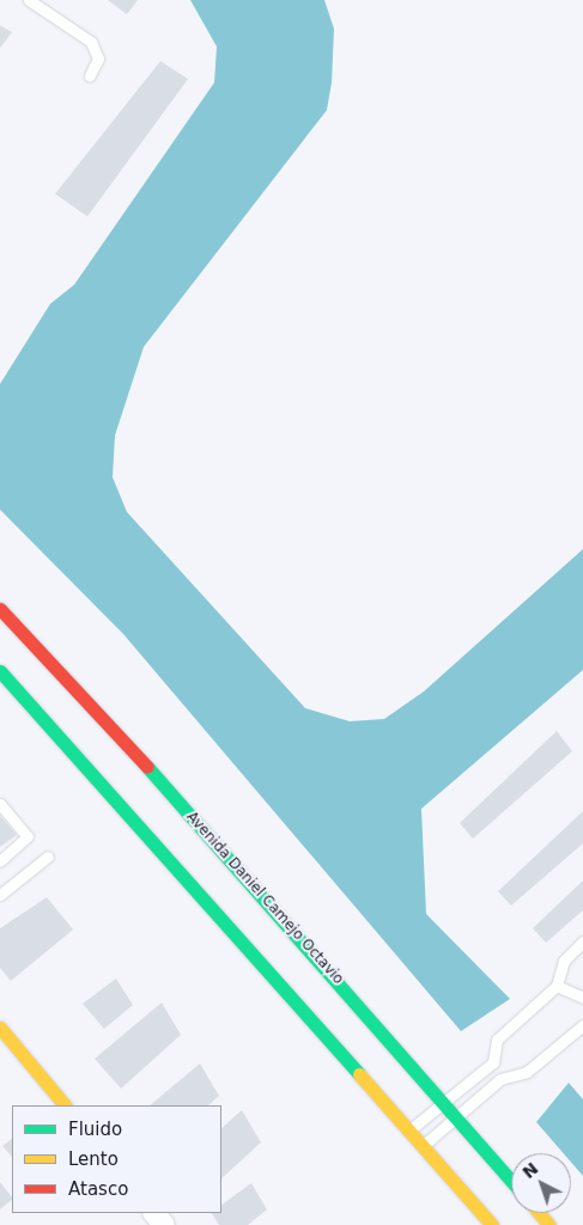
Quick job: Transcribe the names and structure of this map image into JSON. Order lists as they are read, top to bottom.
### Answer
{
  "streets": {
    "street": ["Avenida Daniel Camejo Octavio"]
  },
  "legend": ["Fluido", "Lento", "Atasco"],
  "north": "top left"
}
